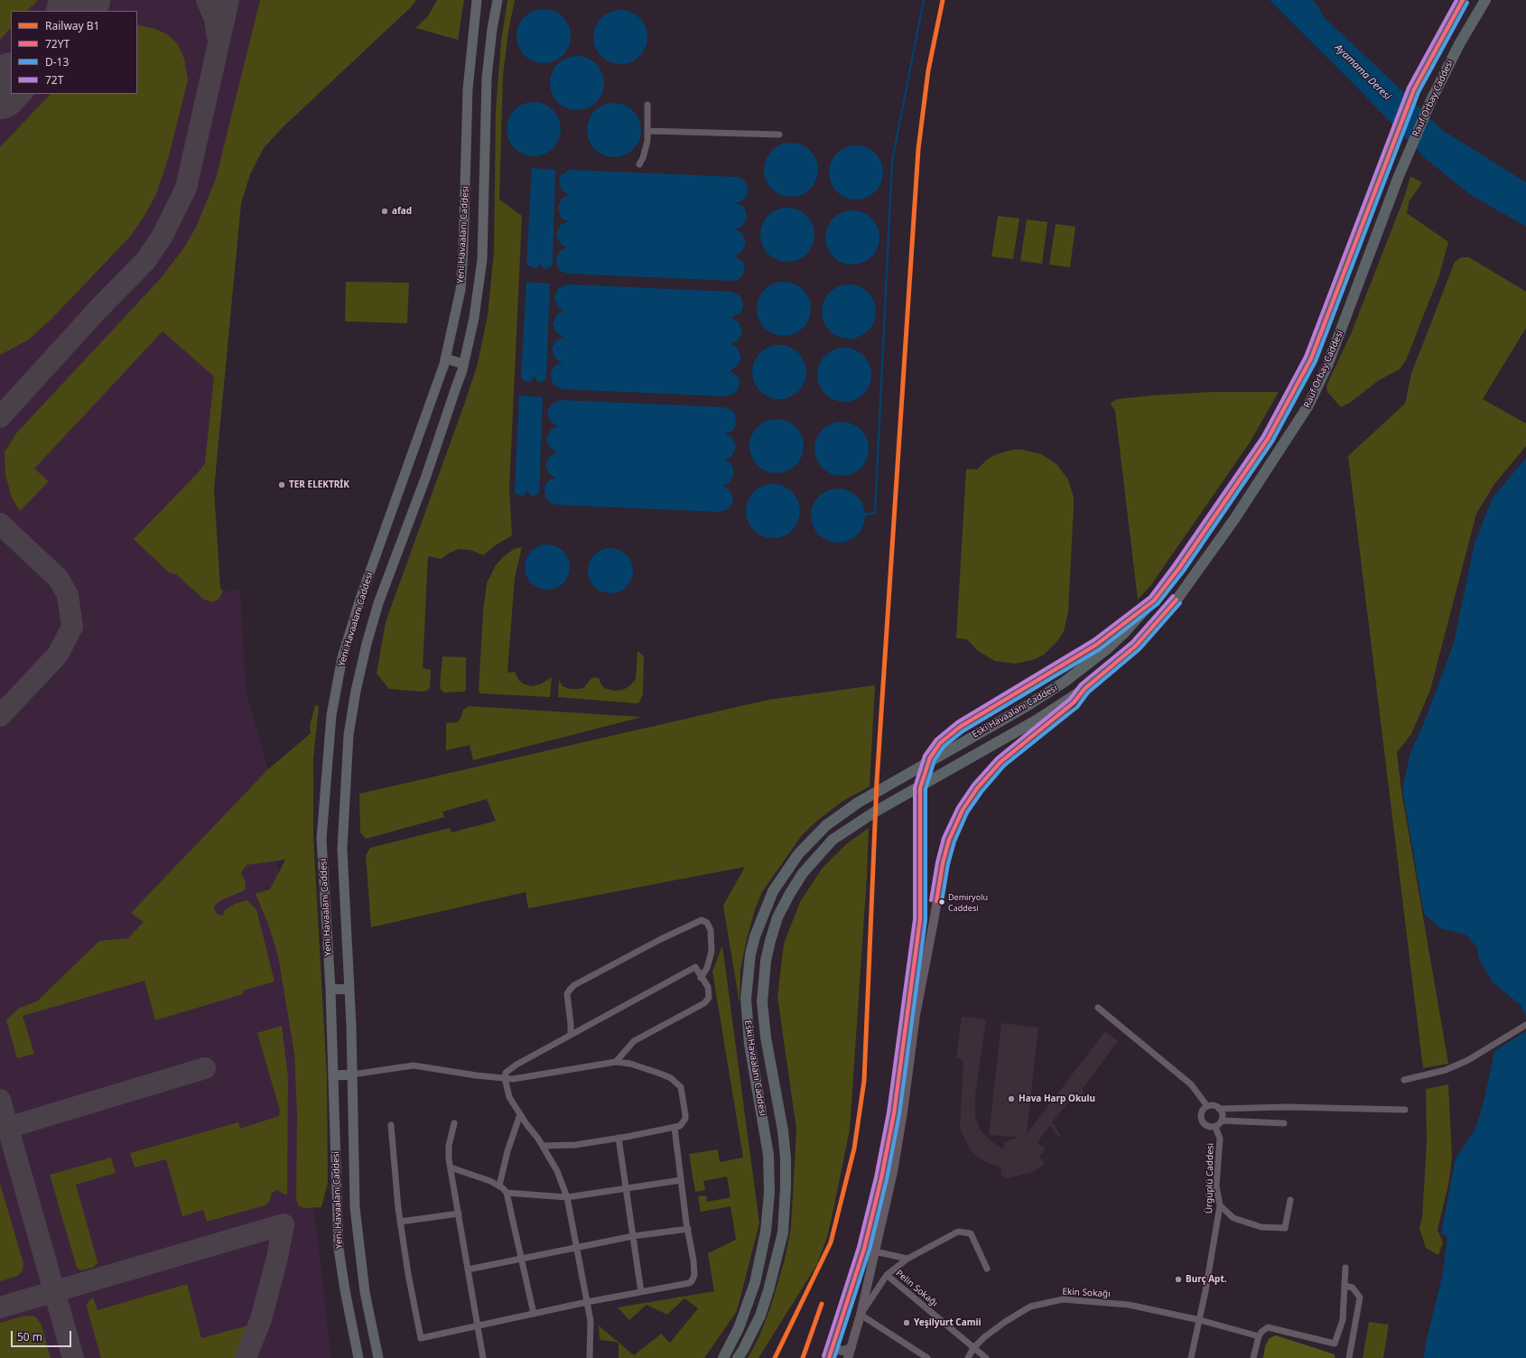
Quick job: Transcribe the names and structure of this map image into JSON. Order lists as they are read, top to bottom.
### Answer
{
  "streets": {
    "highway": ["Rauf Orbay Caddesi", "Eski Havaalanı Caddesi"],
    "main road": ["Yeni Havaalanı Caddesi"],
    "street": ["Ürgüplü Caddesi", "Pelin Sokağı", "Ekin Sokağı"]
  },
  "crossings": [
    ["Rauf Orbay Caddesi", "Eski Havaalanı Caddesi"],
    ["Ürgüplü Caddesi", "Ekin Sokağı"],
    ["Pelin Sokağı", "Ekin Sokağı"]
  ],
  "water": ["Ayamama Deresi"],
  "places": [
    "afad",
    "TER ELEKTRİK",
    "Demiryolu Caddesi",
    "Hava Harp Okulu",
    "Burç Apt.",
    "Yeşilyurt Camii"
  ],
  "lines": [
    "rail line B1",
    "transit line 72YT",
    "transit line 72T",
    "transit line D-13"
  ],
  "legend": [
    "Railway B1",
    "72YT",
    "D-13",
    "72T"
  ],
  "scale_bar": "50 m"
}
